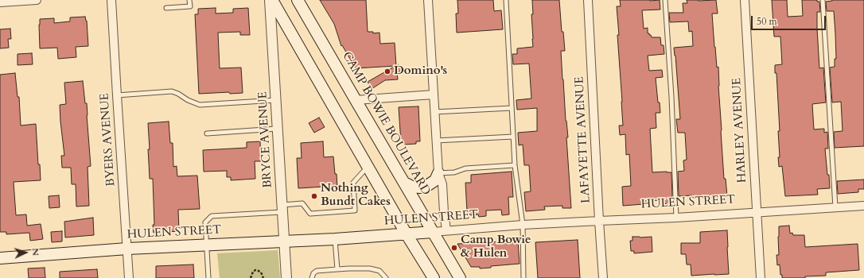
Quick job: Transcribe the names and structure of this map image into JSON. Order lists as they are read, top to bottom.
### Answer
{
  "streets": {
    "main road": ["CAMP BOWIE BOULEVARD", "HULEN STREET"],
    "street": [
      "HARLEY AVENUE",
      "BYERS AVENUE",
      "BRYCE AVENUE",
      "LAFAYETTE AVENUE"
    ]
  },
  "crossings": [
    ["CAMP BOWIE BOULEVARD", "HULEN STREET"],
    ["HARLEY AVENUE", "HULEN STREET"],
    ["BYERS AVENUE", "HULEN STREET"],
    ["BRYCE AVENUE", "HULEN STREET"],
    ["LAFAYETTE AVENUE", "HULEN STREET"]
  ],
  "places": ["Domino's", "Nothing Bundt Cakes", "Camp Bowie & Hulen"],
  "scale_bar": "50 m",
  "north": "right"
}
